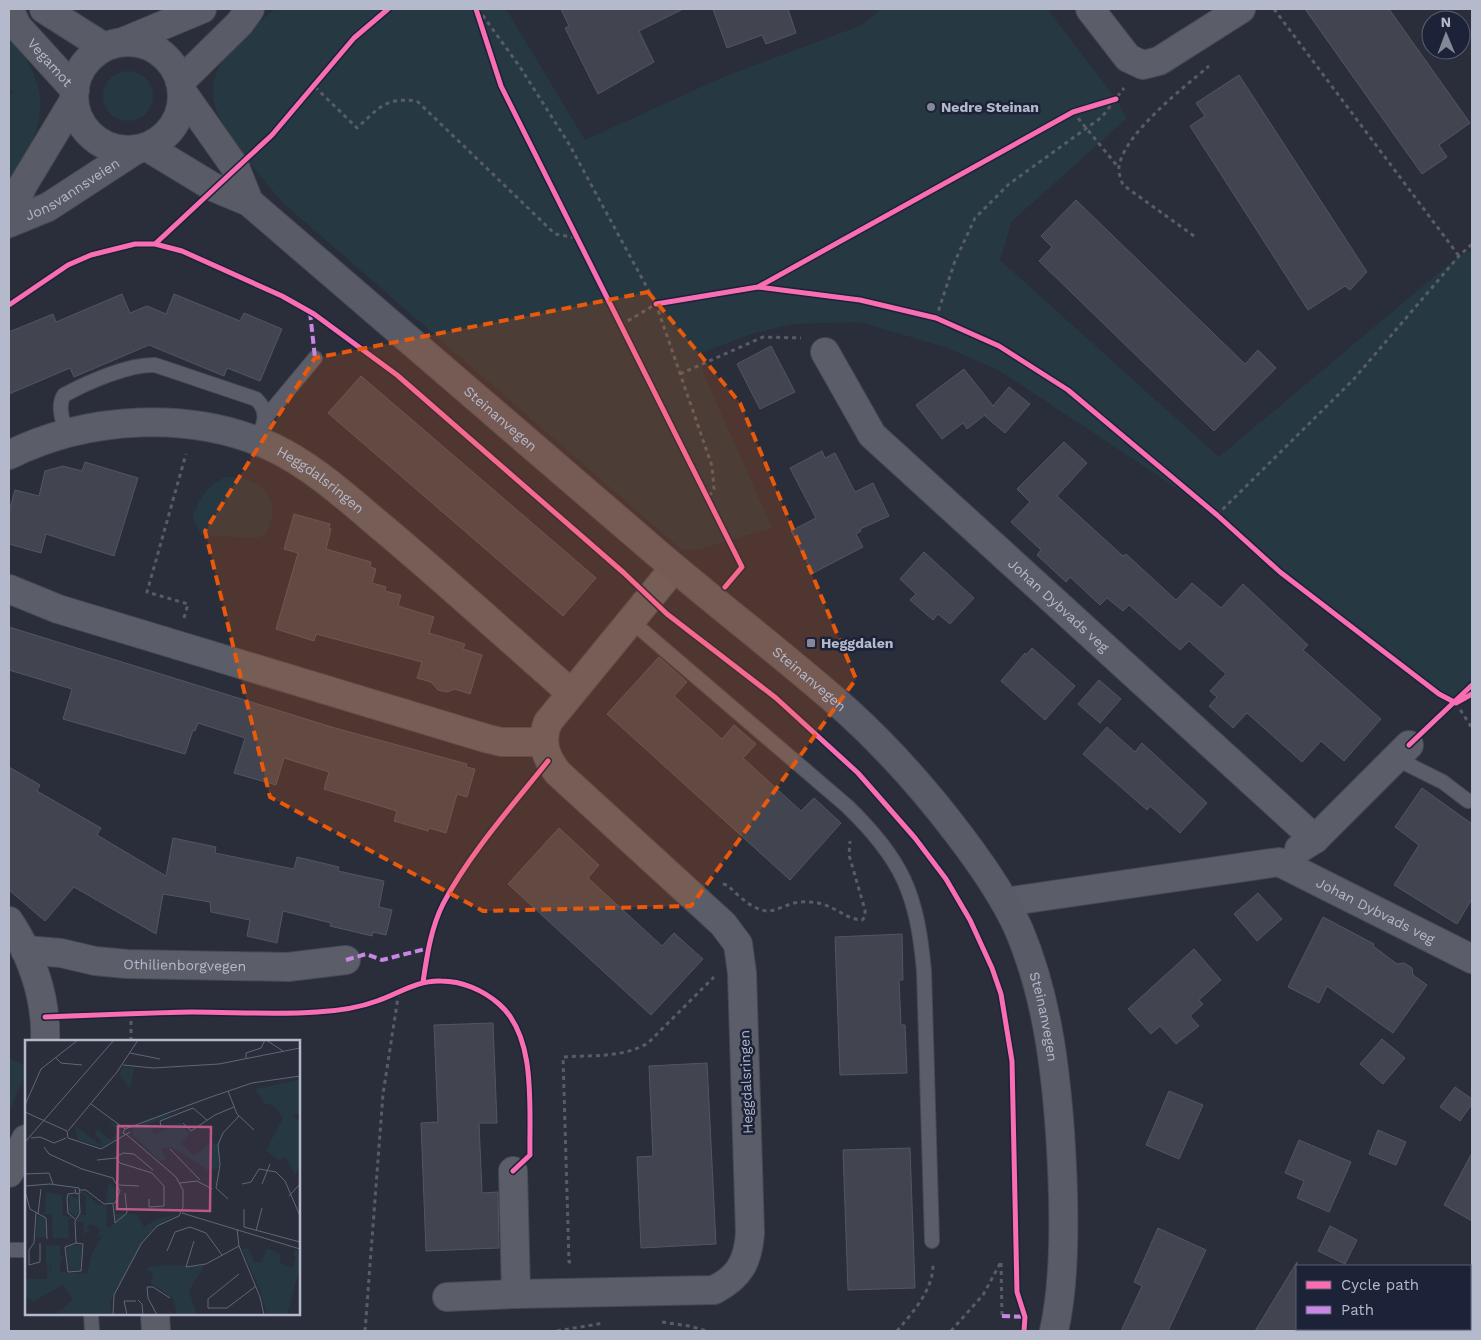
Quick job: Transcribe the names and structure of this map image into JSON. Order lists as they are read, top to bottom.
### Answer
{
  "streets": {
    "main road": ["Vegamot", "Jonsvannsveien", "Steinanvegen"],
    "street": ["Heggdalsringen", "Johan Dybvads veg", "Othilienborgvegen"]
  },
  "crossings": [
    ["Vegamot", "Jonsvannsveien"],
    ["Vegamot", "Steinanvegen"],
    ["Jonsvannsveien", "Steinanvegen"]
  ],
  "places": {
    "other": ["Nedre Steinan"],
    "transit": ["Heggdalen"]
  },
  "legend": ["Cycle path", "Path"],
  "north": "top"
}
